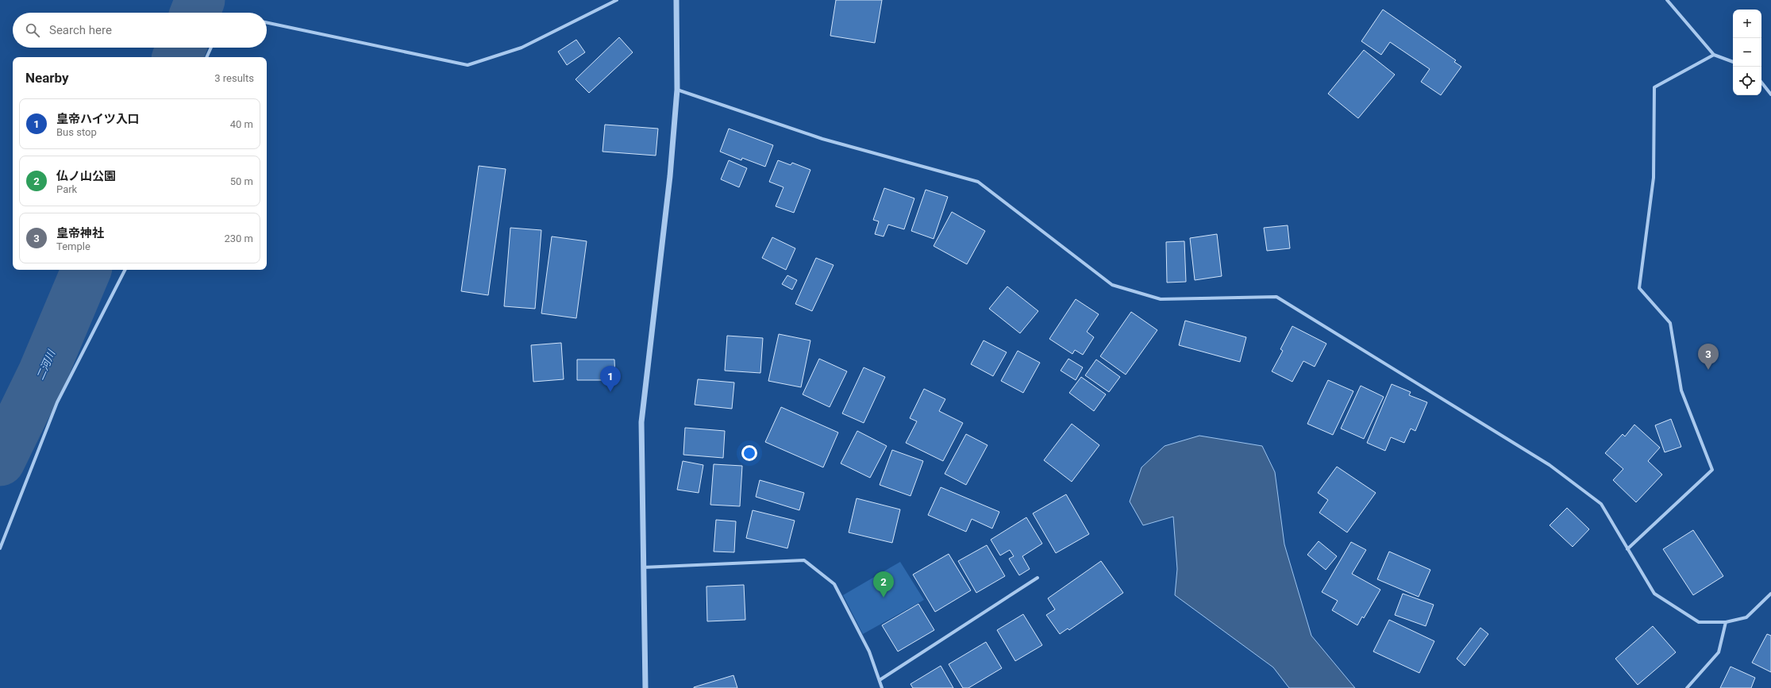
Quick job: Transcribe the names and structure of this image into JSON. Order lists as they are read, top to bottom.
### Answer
{
  "water": ["二河川"],
  "page": {
    "map_buttons": ["+", "−"],
    "search": "Search here",
    "heading": ["Nearby", "3 results"],
    "list": [
      {
        "mark": "1",
        "name": "皇帝ハイツ入口",
        "note": "Bus stop",
        "value": "40 m"
      },
      {
        "mark": "2",
        "name": "仏ノ山公園",
        "note": "Park",
        "value": "50 m"
      },
      {
        "mark": "3",
        "name": "皇帝神社",
        "note": "Temple",
        "value": "230 m"
      }
    ],
    "pins": ["3", "1", "2"]
  }
}
